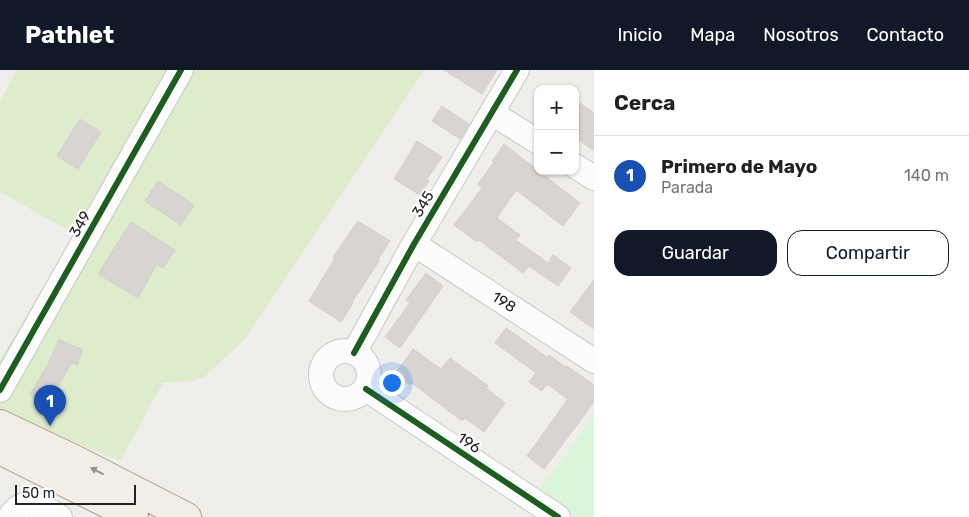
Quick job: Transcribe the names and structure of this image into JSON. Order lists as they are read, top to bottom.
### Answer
{
  "streets": {
    "street": [
      "345",
      "349",
      "198",
      "196"
    ]
  },
  "crossings": [
    ["345", "198"],
    ["345", "196"]
  ],
  "scale_bar": "50 m",
  "page": {
    "header": "Pathlet",
    "nav": [
      "Inicio",
      "Mapa",
      "Nosotros",
      "Contacto"
    ],
    "heading": "Cerca",
    "map_buttons": ["+", "−"],
    "list": [
      {
        "mark": "1",
        "name": "Primero de Mayo",
        "note": "Parada",
        "value": "140 m"
      }
    ],
    "buttons": ["Guardar", "Compartir"],
    "pins": "1",
    "scale": "50 m"
  }
}
